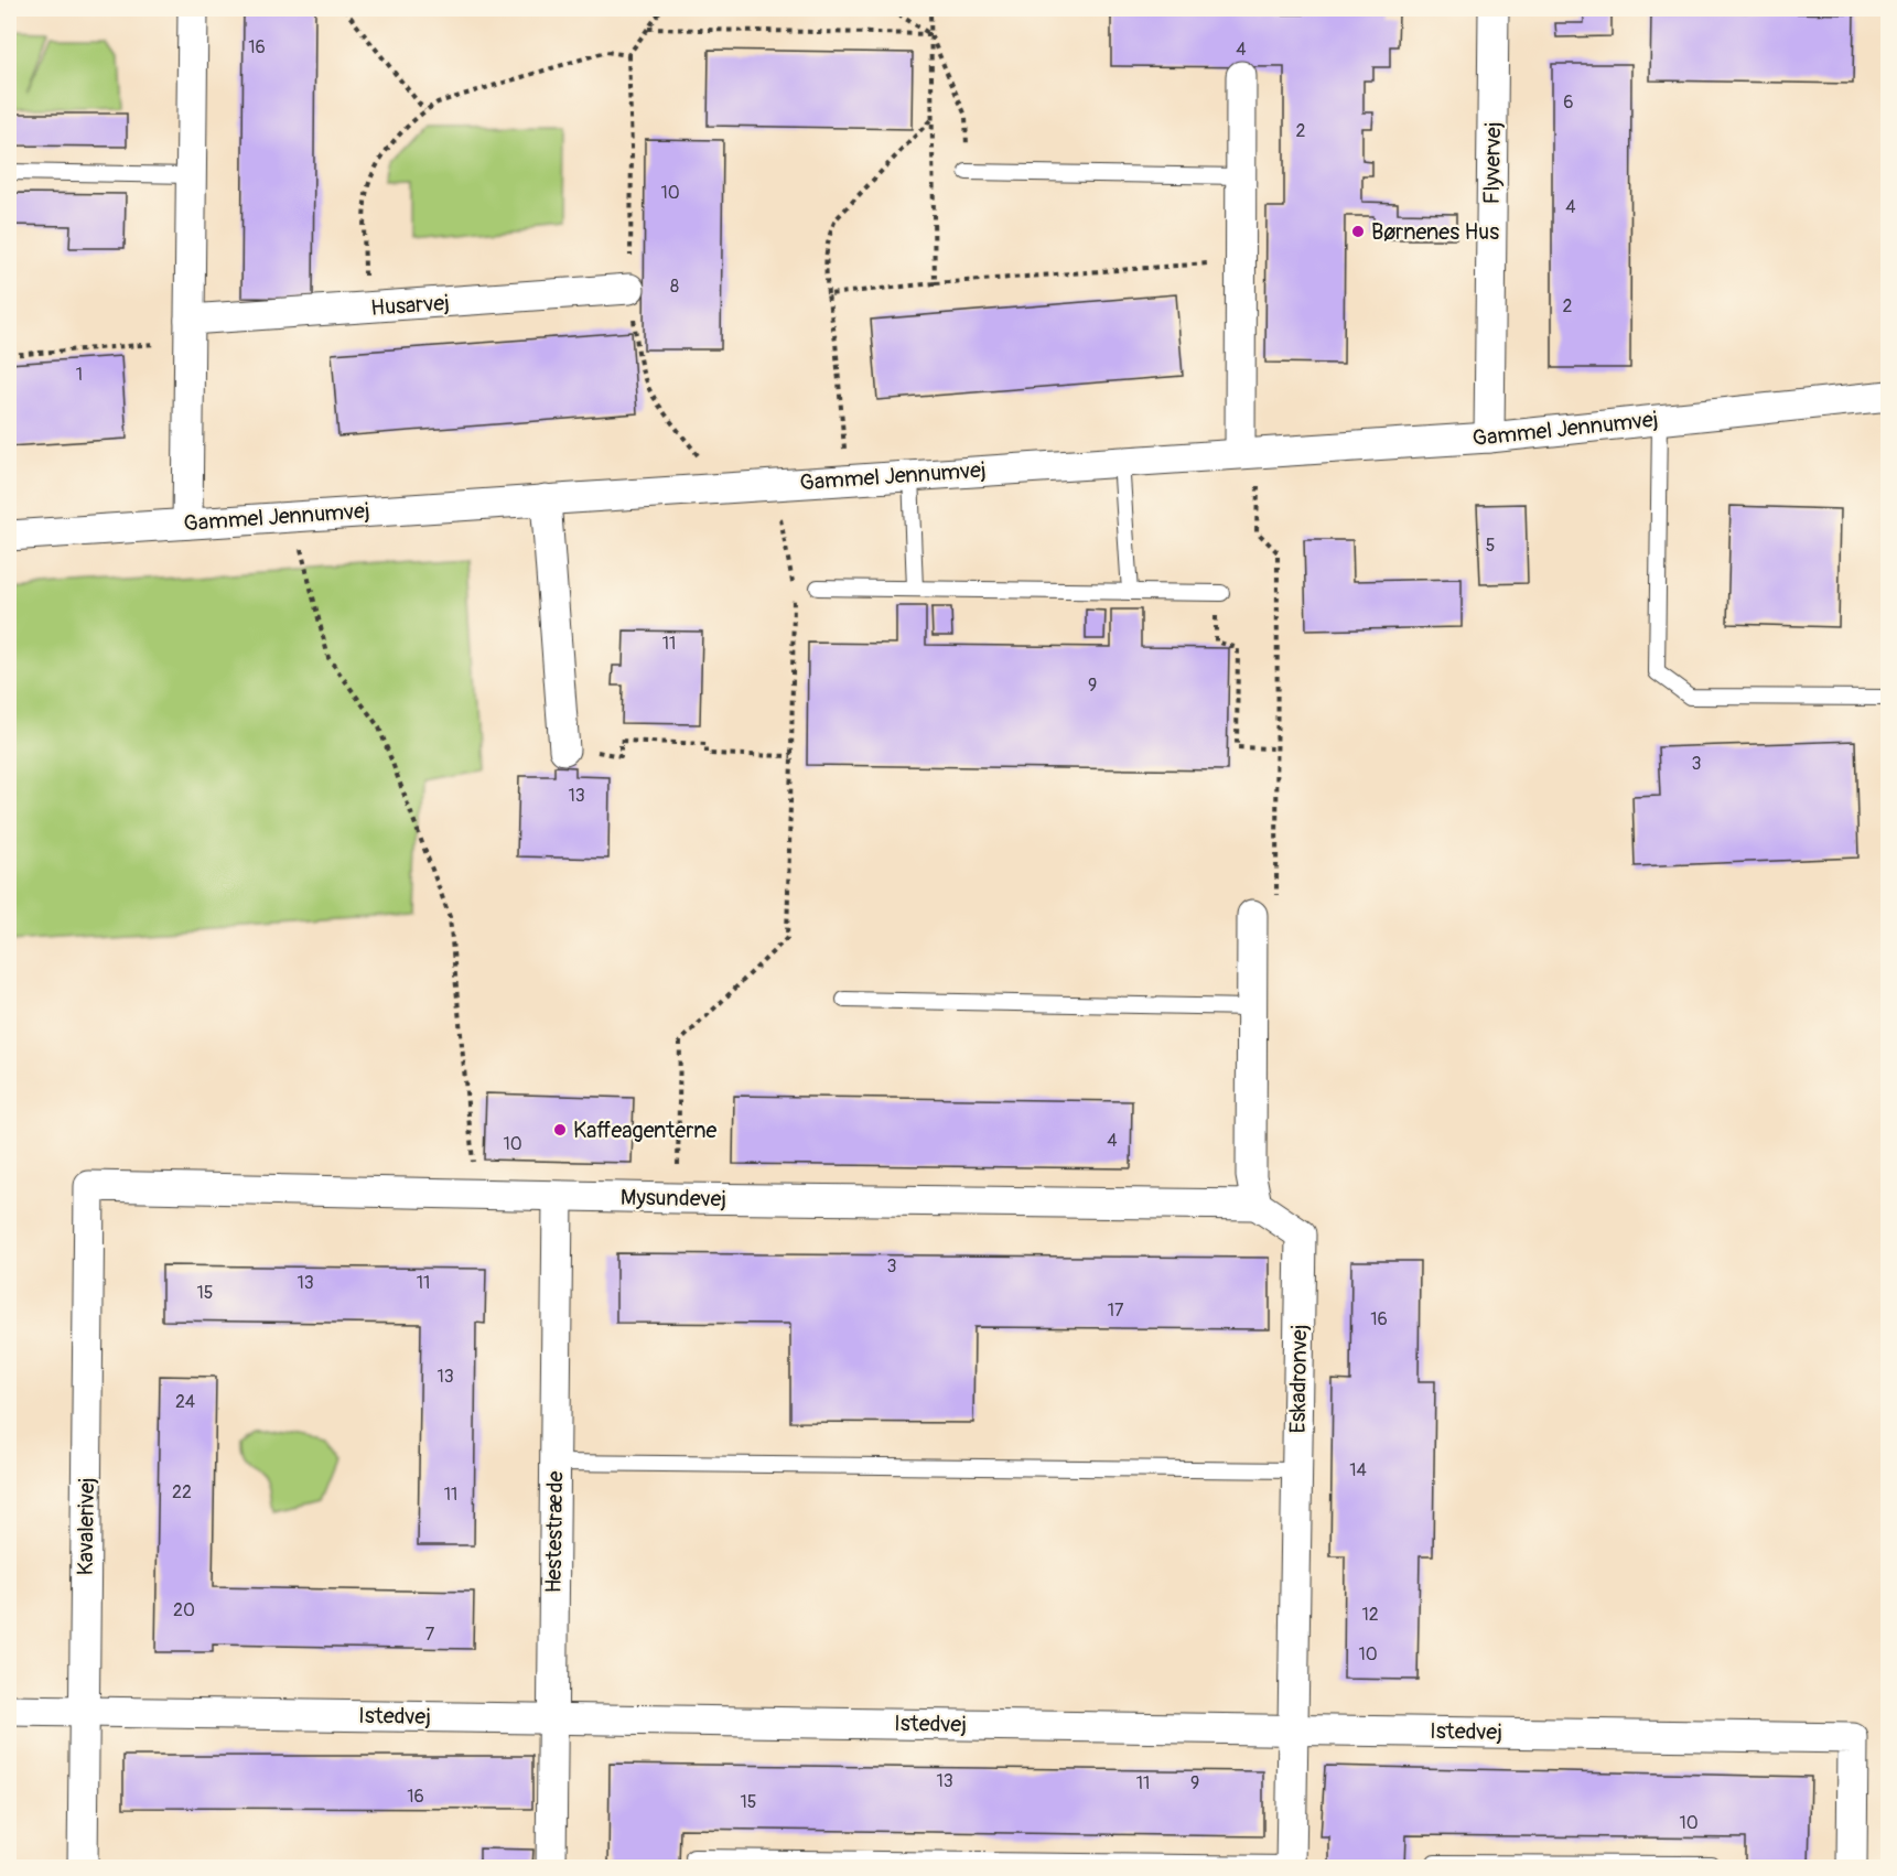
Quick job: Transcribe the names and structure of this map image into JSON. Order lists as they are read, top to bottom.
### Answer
{
  "streets": {
    "street": [
      "Flyvervej",
      "Husarvej",
      "Gammel Jennumvej",
      "Mysundevej",
      "Eskadronvej",
      "Kavalerivej",
      "Hestestræde",
      "Istedvej"
    ]
  },
  "crossings": [
    ["Flyvervej", "Gammel Jennumvej"],
    ["Mysundevej", "Eskadronvej"],
    ["Mysundevej", "Kavalerivej"],
    ["Mysundevej", "Hestestræde"],
    ["Eskadronvej", "Istedvej"],
    ["Kavalerivej", "Istedvej"],
    ["Hestestræde", "Istedvej"]
  ],
  "places": ["Børnenes Hus", "Kaffeagenterne"],
  "house_numbers": [
    "16",
    "4",
    "6",
    "2",
    "10",
    "4",
    "8",
    "2",
    "1",
    "5",
    "11",
    "9",
    "3",
    "13",
    "4",
    "10",
    "3",
    "13",
    "11",
    "15",
    "17",
    "16",
    "13",
    "24",
    "14",
    "22",
    "11",
    "20",
    "12",
    "7",
    "10",
    "13",
    "11",
    "9",
    "16",
    "15",
    "10"
  ]
}
